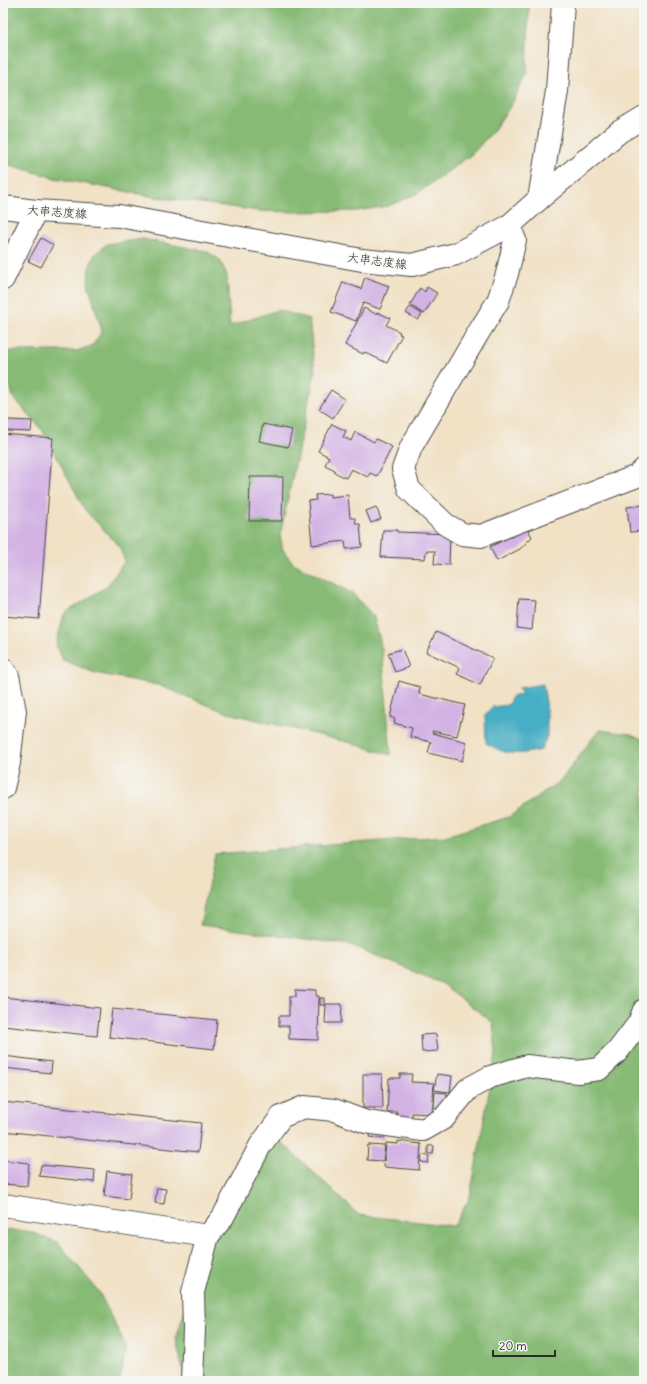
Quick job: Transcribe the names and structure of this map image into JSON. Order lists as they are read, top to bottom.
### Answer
{
  "streets": {
    "street": ["大串志度線"]
  },
  "scale_bar": "20 m"
}
